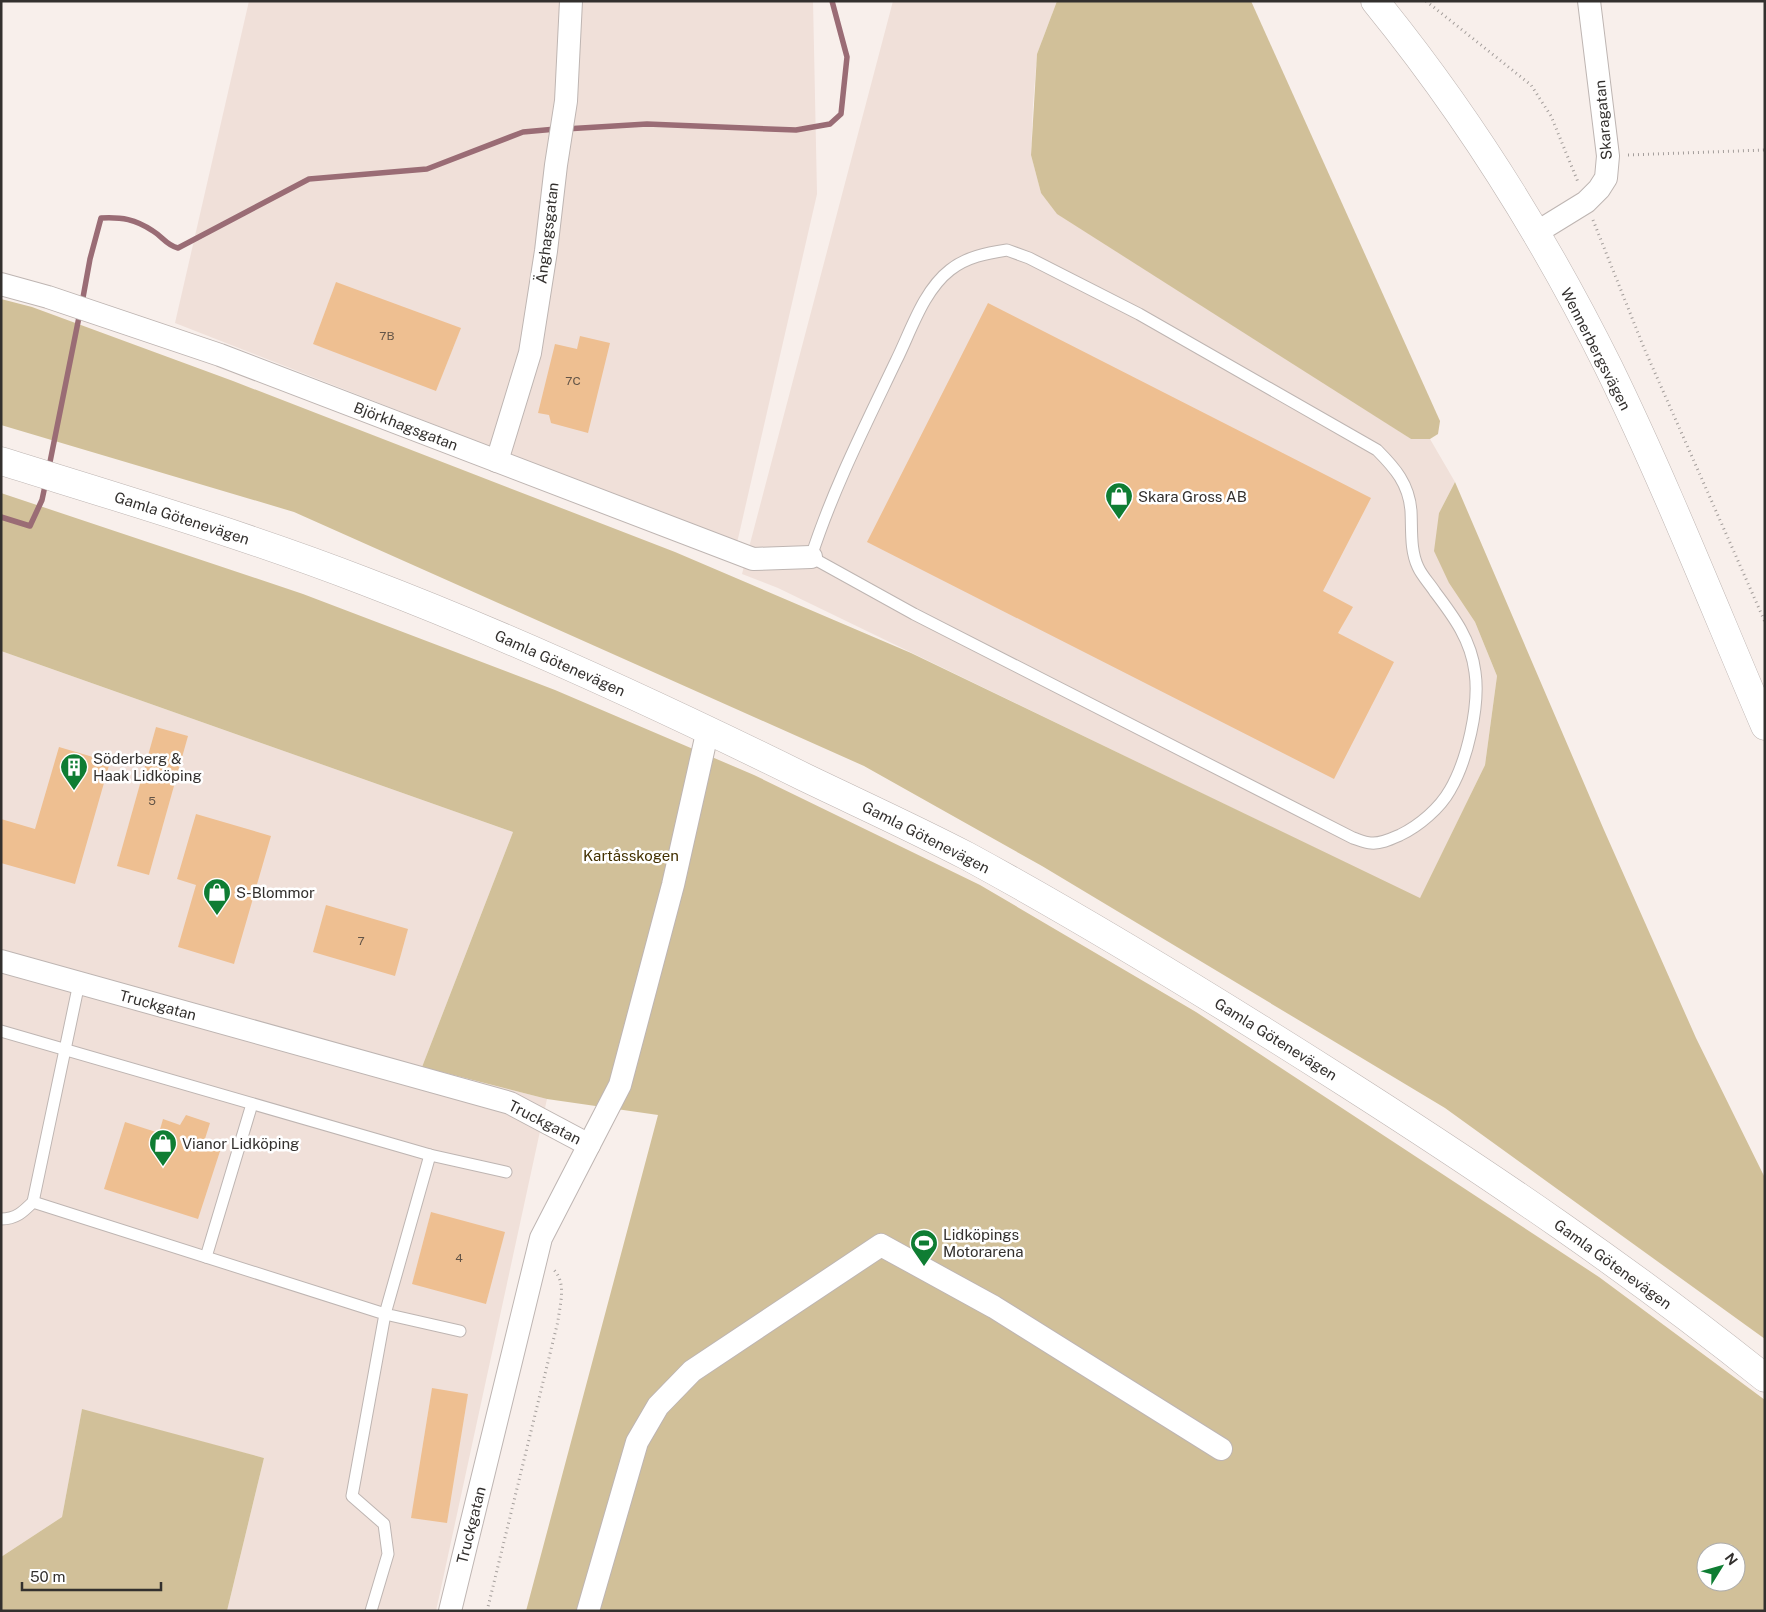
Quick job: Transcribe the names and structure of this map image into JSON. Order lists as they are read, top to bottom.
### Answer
{
  "streets": {
    "street": [
      "Skaragatan",
      "Änghagsgatan",
      "Wennerbergsvägen",
      "Björkhagsgatan",
      "Gamla Götenevägen",
      "Truckgatan"
    ]
  },
  "crossings": [
    ["Skaragatan", "Wennerbergsvägen"],
    ["Änghagsgatan", "Björkhagsgatan"]
  ],
  "parks": ["Kartåsskogen"],
  "places": {
    "shop": ["Skara Gross AB", "S-Blommor", "Vianor Lidköping"],
    "building": ["Söderberg & Haak Lidköping"],
    "sports": ["Lidköpings Motorarena"]
  },
  "house_numbers": [
    "7B",
    "7C",
    "5",
    "7",
    "4"
  ],
  "scale_bar": "50 m",
  "north": "top right"
}
